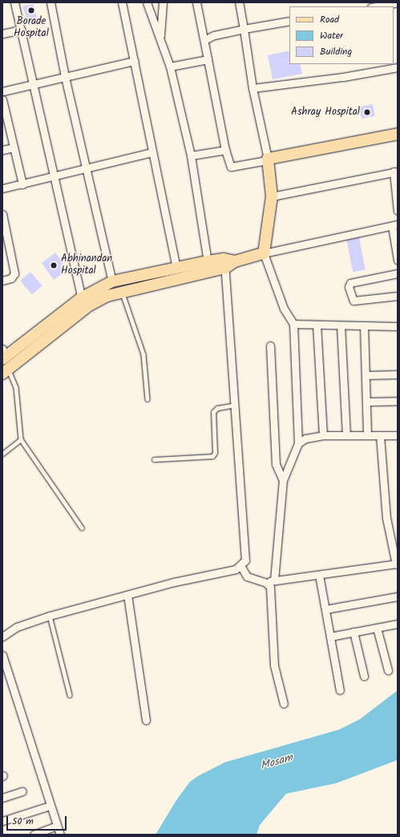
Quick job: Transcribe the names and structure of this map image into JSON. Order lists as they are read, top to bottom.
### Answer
{
  "water": ["Mosam"],
  "places": ["Borade Hospital", "Ashray Hospital", "Abhinandan Hospital"],
  "legend": ["Road", "Water", "Building"],
  "scale_bar": "50 m"
}
